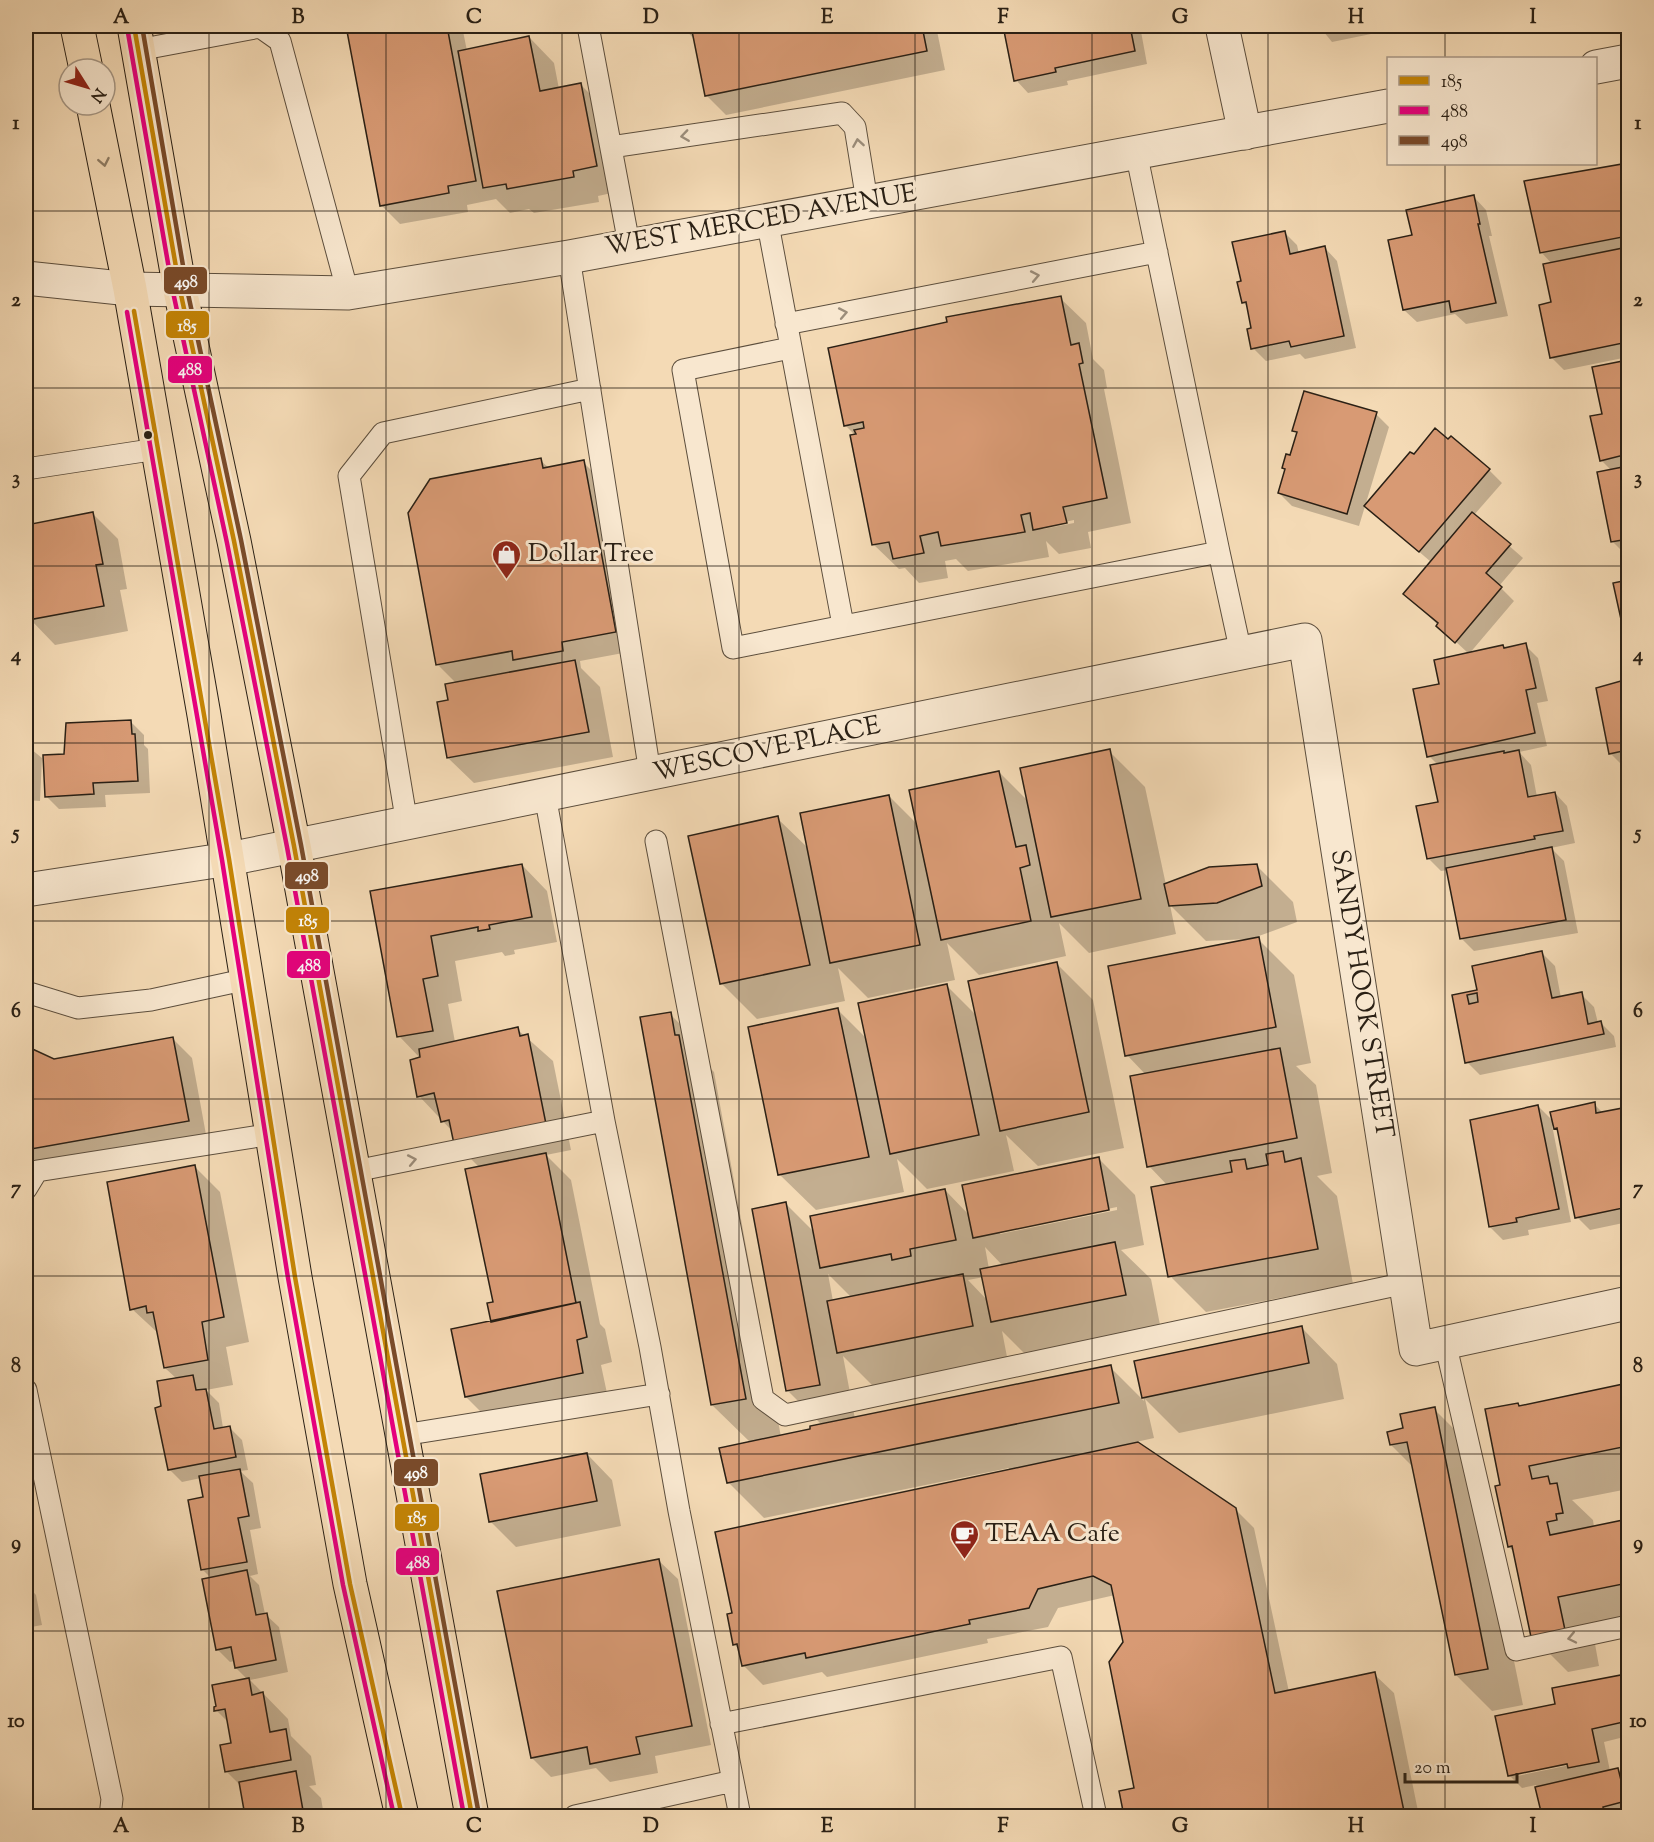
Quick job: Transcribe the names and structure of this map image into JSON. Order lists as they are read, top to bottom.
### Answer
{
  "streets": {
    "street": ["WEST MERCED AVENUE", "WESCOVE PLACE", "SANDY HOOK STREET"]
  },
  "crossings": [
    ["WESCOVE PLACE", "SANDY HOOK STREET"]
  ],
  "places": {
    "shop": ["Dollar Tree"],
    "cafe": ["TEAA Cafe"]
  },
  "lines": ["transit line 185", "transit line 498", "transit line 488"],
  "legend": ["185", "488", "498"],
  "scale_bar": "20 m",
  "north": "bottom right",
  "grid": {
    "columns": [
      "A",
      "B",
      "C",
      "D",
      "E",
      "F",
      "G",
      "H",
      "I"
    ],
    "rows": [
      "1",
      "2",
      "3",
      "4",
      "5",
      "6",
      "7",
      "8",
      "9",
      "10"
    ]
  }
}
